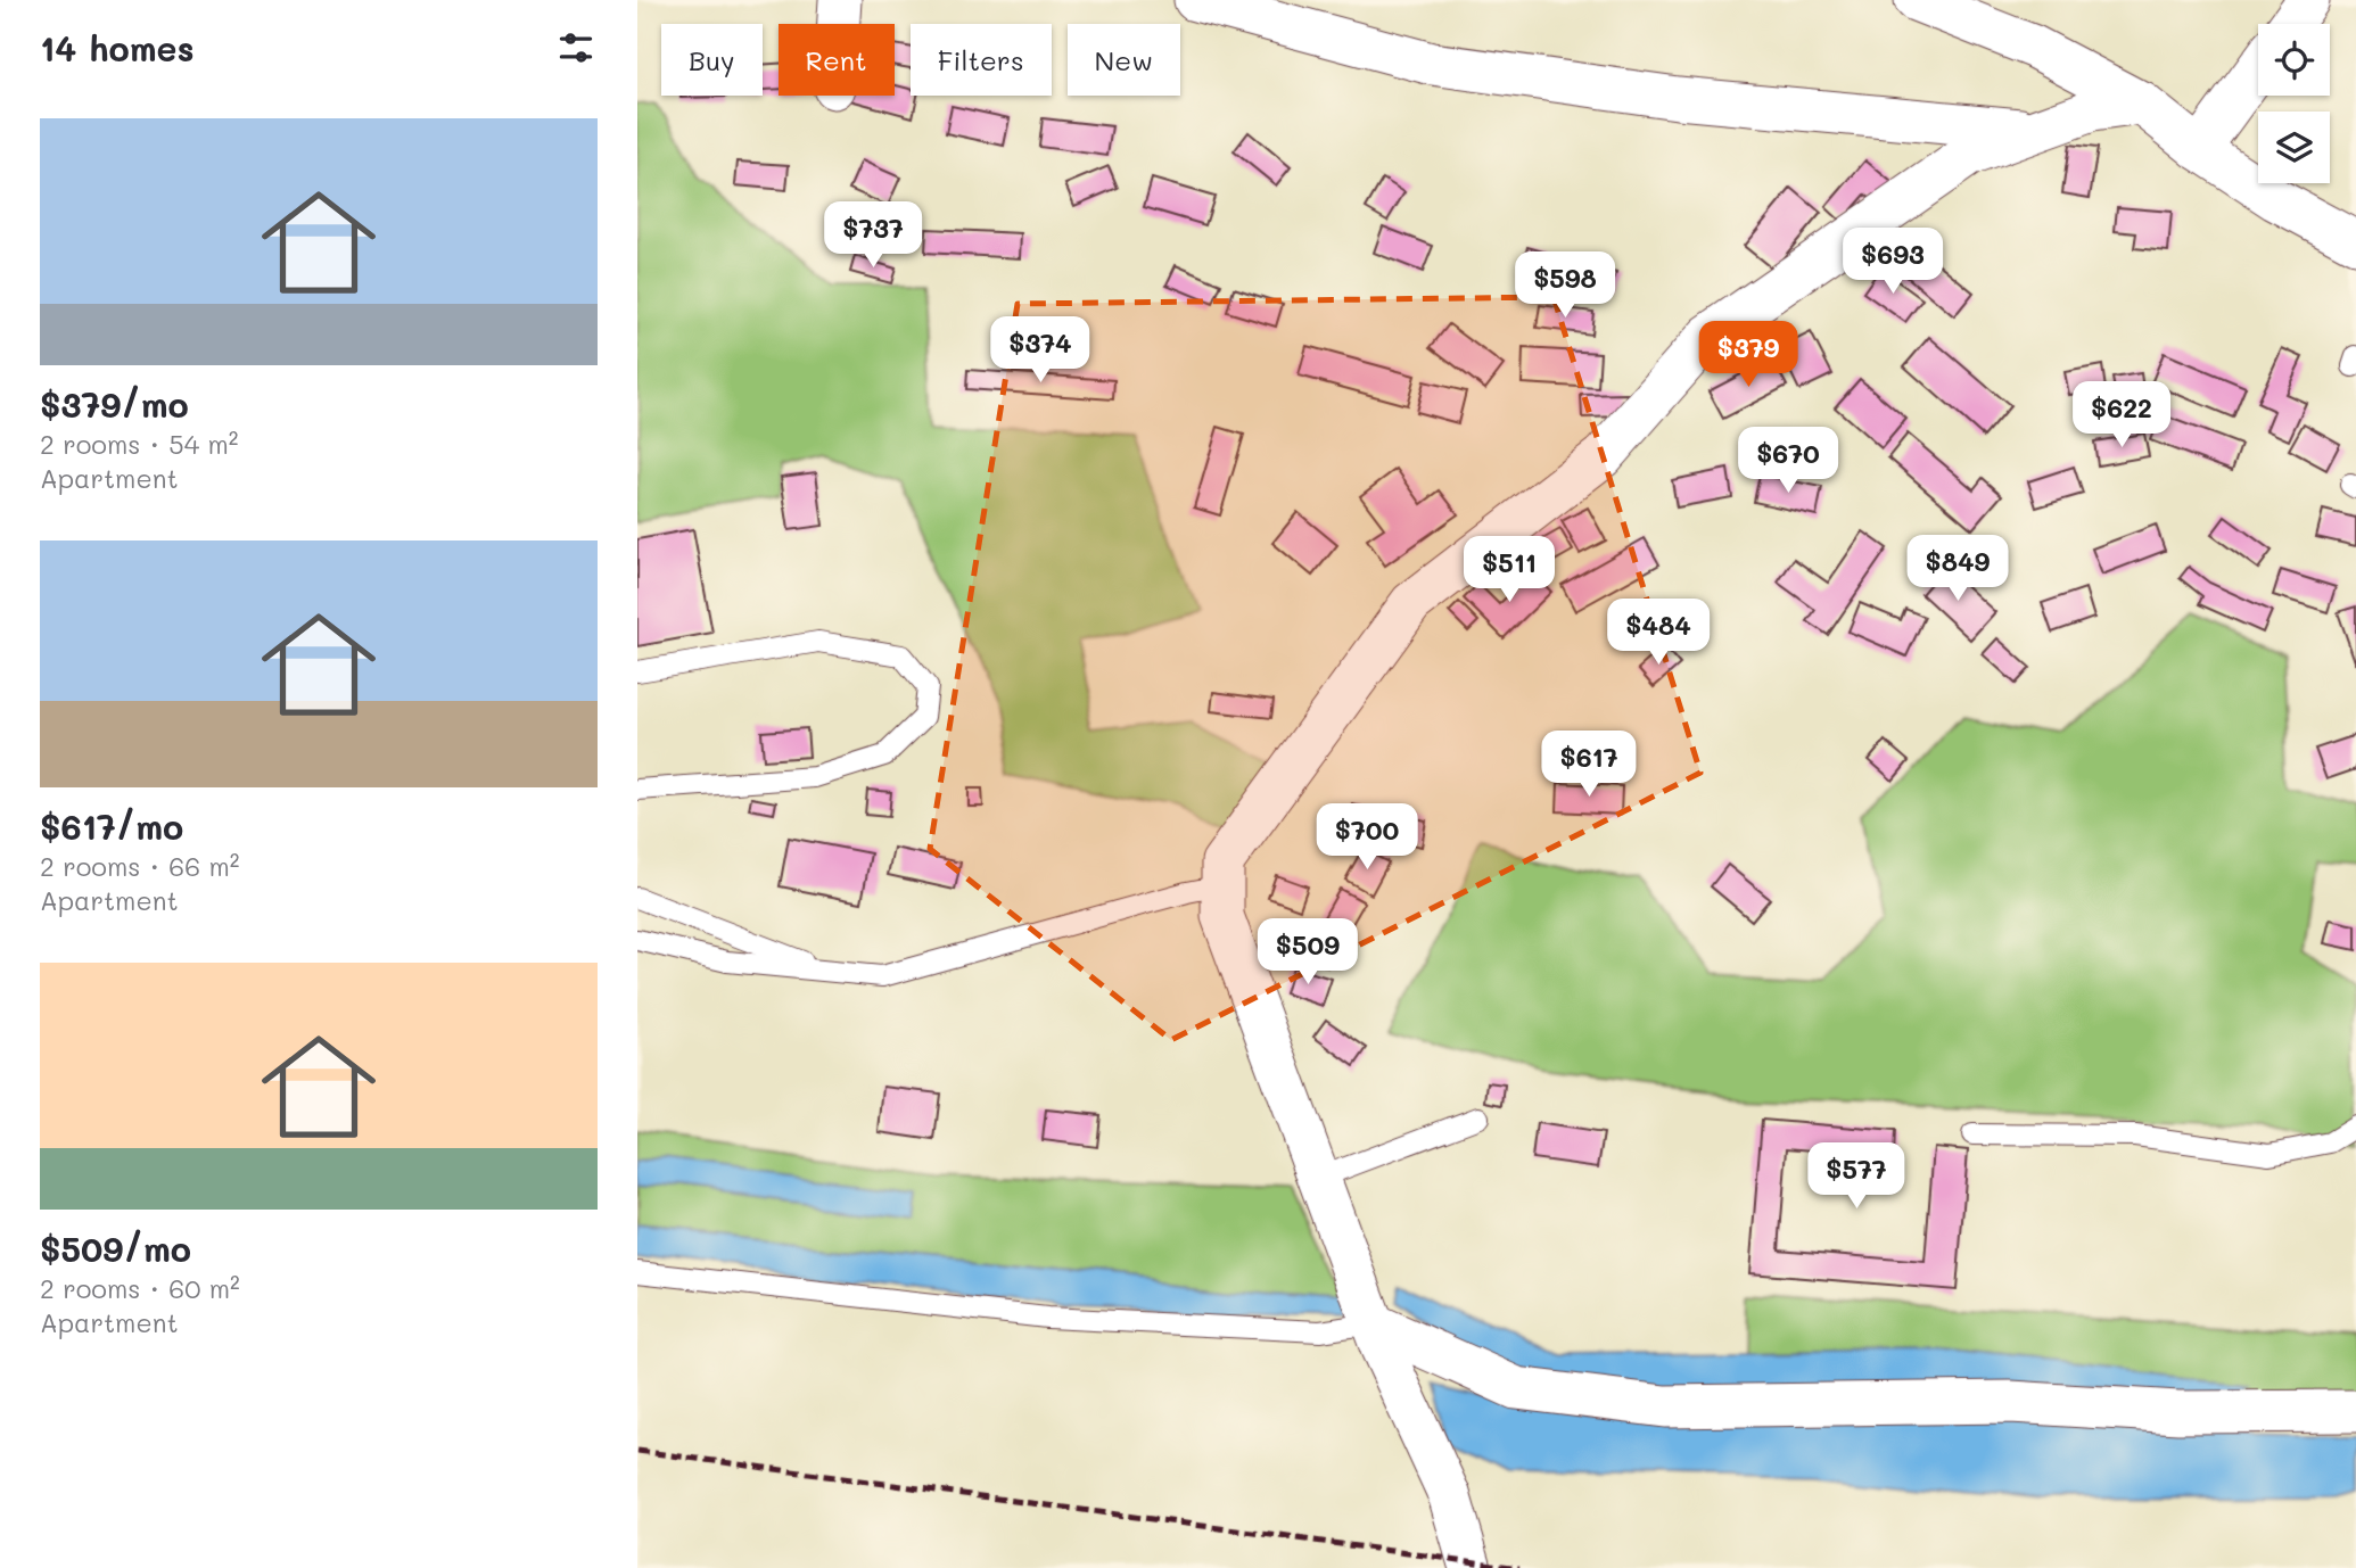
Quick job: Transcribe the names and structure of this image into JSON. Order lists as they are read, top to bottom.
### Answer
{
  "page": {
    "heading": "14 homes",
    "chip": [
      "Buy",
      "Rent",
      "Filters",
      "New"
    ],
    "list": [
      {
        "name": "$379/mo",
        "note": "2 rooms · 54 m² · Apartment"
      },
      {
        "name": "$617/mo",
        "note": "2 rooms · 66 m² · Apartment"
      },
      {
        "name": "$509/mo",
        "note": "2 rooms · 60 m² · Apartment"
      }
    ],
    "price": [
      "$737",
      "$693",
      "$598",
      "$374",
      "$379",
      "$622",
      "$670",
      "$849",
      "$511",
      "$484",
      "$617",
      "$700",
      "$509",
      "$577"
    ]
  }
}
